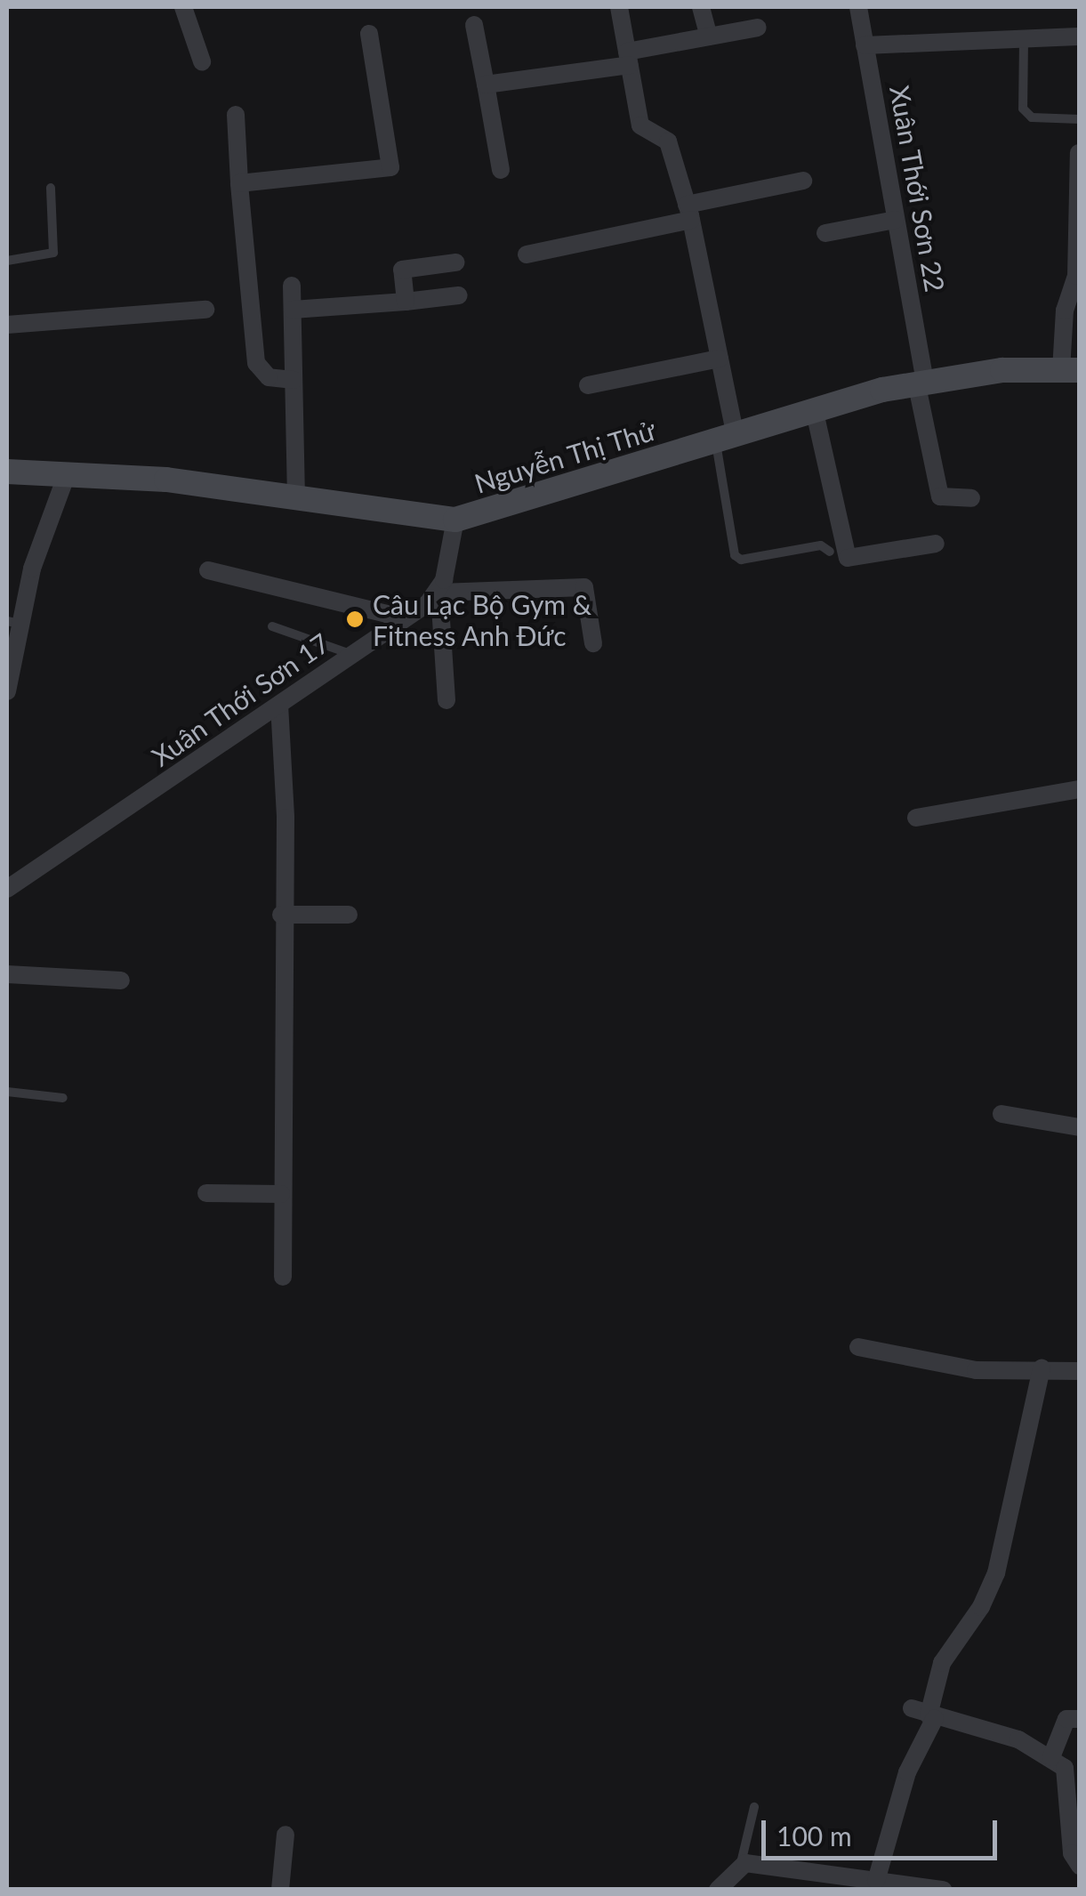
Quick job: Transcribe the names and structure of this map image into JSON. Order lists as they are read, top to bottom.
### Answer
{
  "streets": {
    "street": ["Xuân Thới Sơn 22", "Nguyễn Thị Thử", "Xuân Thới Sơn 17"]
  },
  "crossings": [
    ["Xuân Thới Sơn 22", "Nguyễn Thị Thử"]
  ],
  "places": ["Câu Lạc Bộ Gym & Fitness Anh Đức"],
  "scale_bar": "100 m"
}
